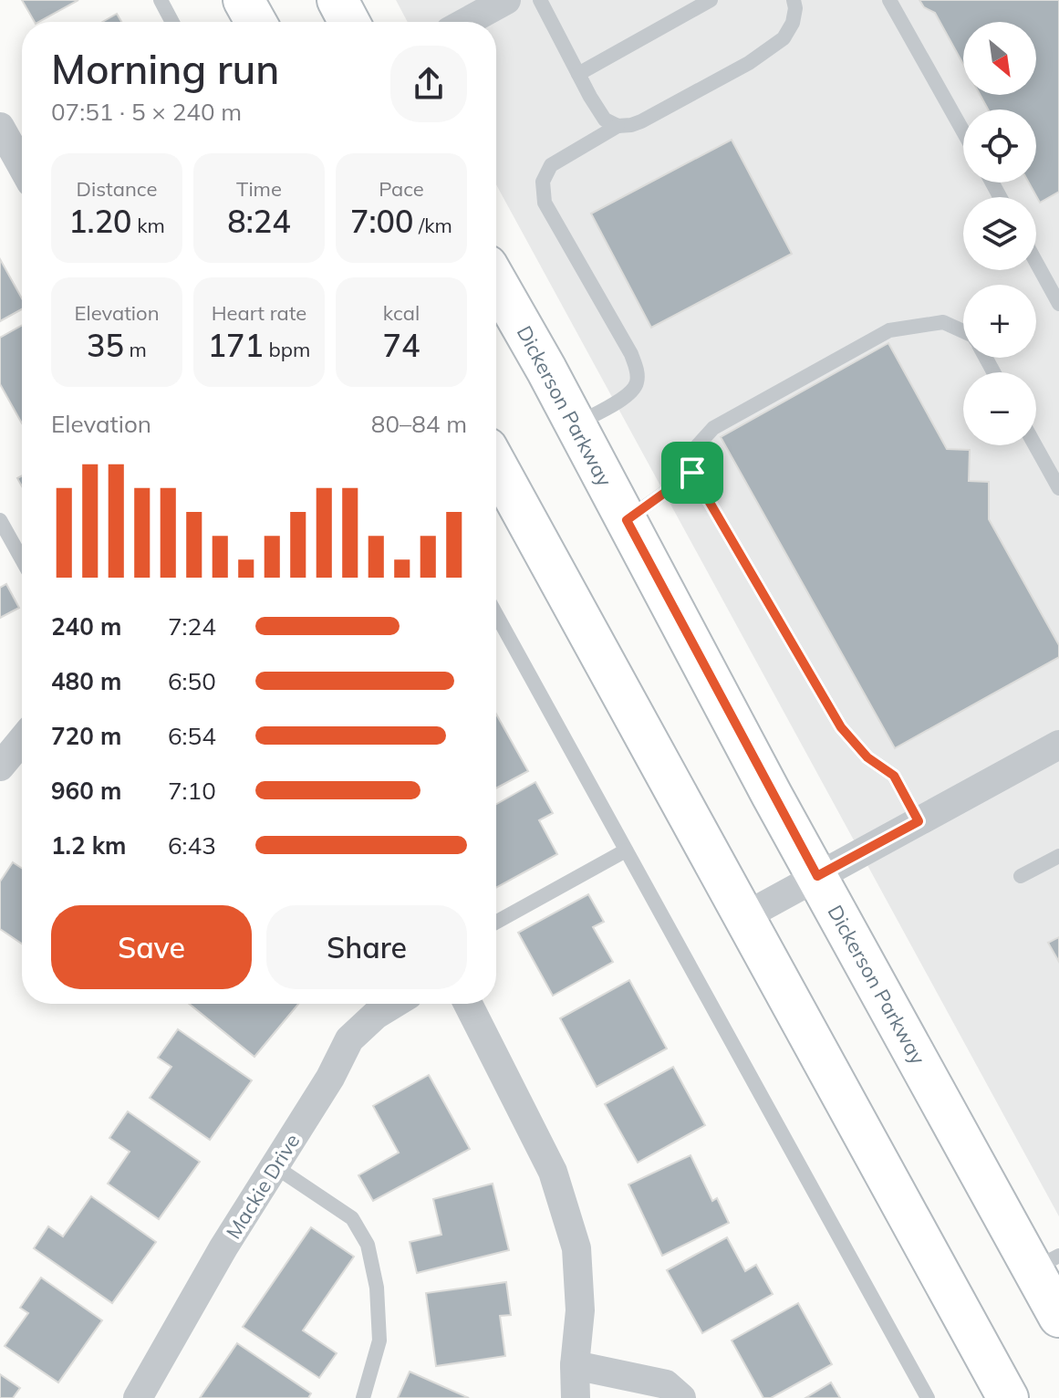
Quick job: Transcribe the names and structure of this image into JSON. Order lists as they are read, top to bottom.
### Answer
{
  "streets": {
    "main road": ["Dickerson Parkway"],
    "street": ["Mackie Drive"]
  },
  "north": "bottom right",
  "page": {
    "map_buttons": ["+", "−"],
    "heading": ["Morning run", "07:51 · 5 × 240 m"],
    "stats": [
      ["Distance", "1.20 km"],
      ["Time", "8:24"],
      ["Pace", "7:00 /km"],
      ["Elevation", "35 m"],
      ["Heart rate", "171 bpm"],
      ["kcal", "74"]
    ],
    "chart": ["Elevation", "80–84 m"],
    "list": [
      {
        "name": "240 m",
        "note": "7:24"
      },
      {
        "name": "480 m",
        "note": "6:50"
      },
      {
        "name": "720 m",
        "note": "6:54"
      },
      {
        "name": "960 m",
        "note": "7:10"
      },
      {
        "name": "1.2 km",
        "note": "6:43"
      }
    ],
    "buttons": ["Save", "Share"]
  }
}
